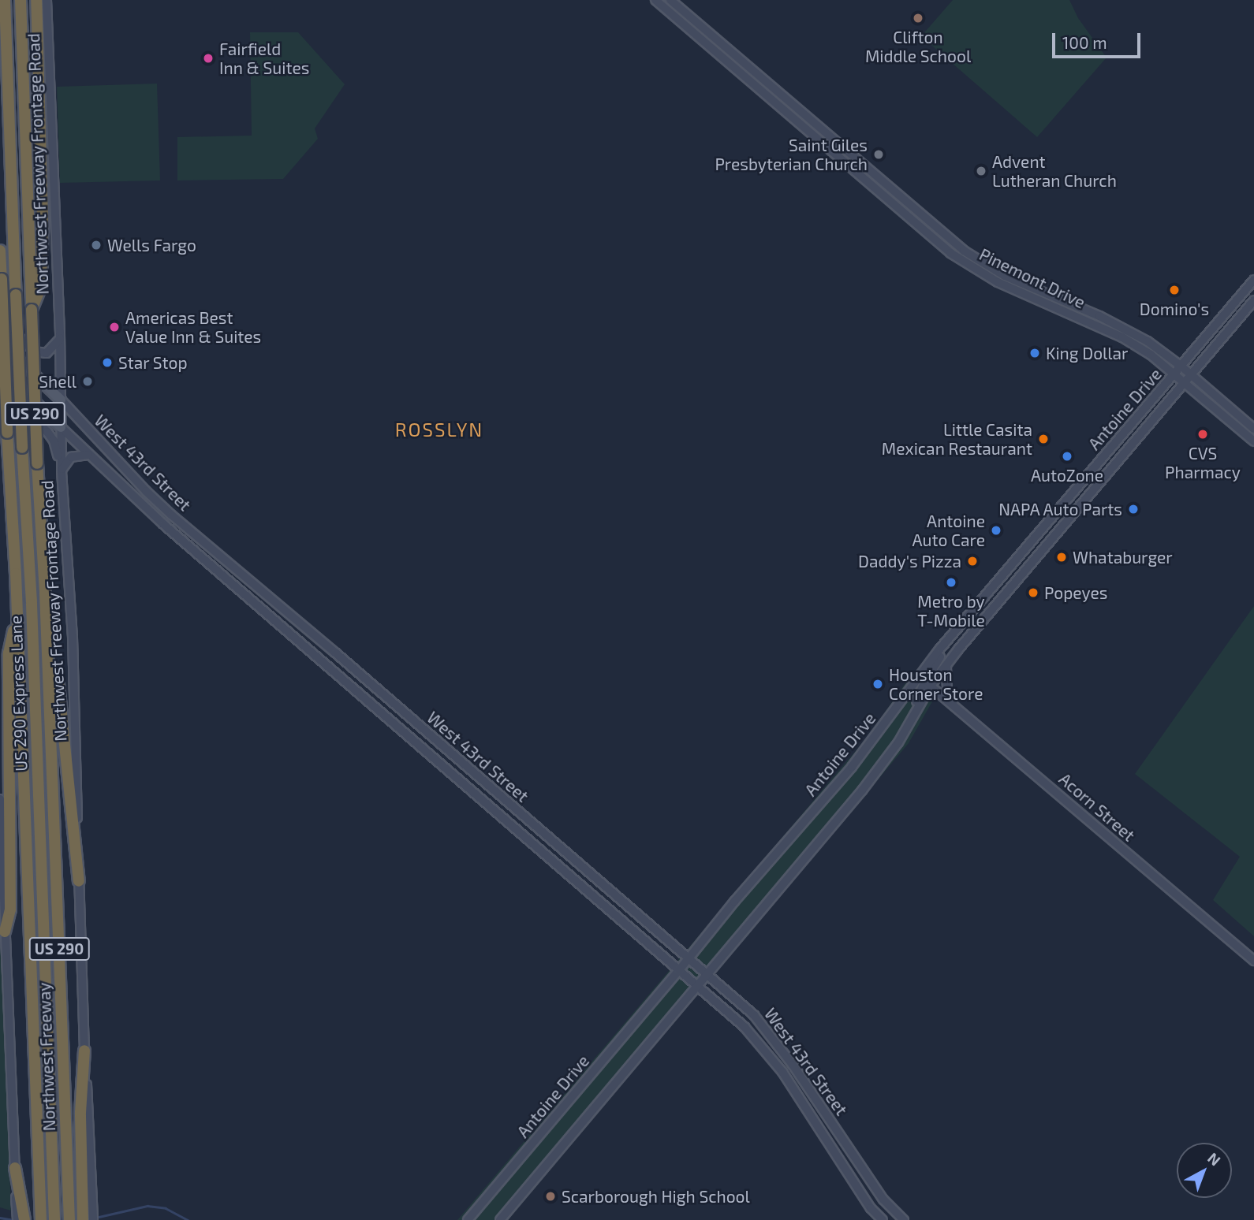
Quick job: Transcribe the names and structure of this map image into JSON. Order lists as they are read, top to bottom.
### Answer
{
  "streets": {
    "highway": ["US 290", "US 290 Express Lane", "Northwest Freeway"],
    "main road": [
      "Northwest Freeway Frontage Road",
      "Pinemont Drive",
      "Antoine Drive",
      "West 43rd Street",
      "Acorn Street"
    ]
  },
  "crossings": [
    ["Northwest Freeway Frontage Road", "West 43rd Street"],
    ["Pinemont Drive", "Antoine Drive"],
    ["Antoine Drive", "West 43rd Street"],
    ["Antoine Drive", "Acorn Street"]
  ],
  "districts": ["ROSSLYN"],
  "places": [
    "Clifton Middle School",
    "Fairfield Inn & Suites",
    "Saint Giles Presbyterian Church",
    "Advent Lutheran Church",
    "Wells Fargo",
    "Domino's",
    "Americas Best Value Inn & Suites",
    "King Dollar",
    "Star Stop",
    "Shell",
    "CVS Pharmacy",
    "Little Casita Mexican Restaurant",
    "AutoZone",
    "NAPA Auto Parts",
    "Antoine Auto Care",
    "Whataburger",
    "Daddy's Pizza",
    "Metro by T-Mobile",
    "Popeyes",
    "Houston Corner Store",
    "Scarborough High School"
  ],
  "scale_bar": "100 m",
  "north": "top right"
}
